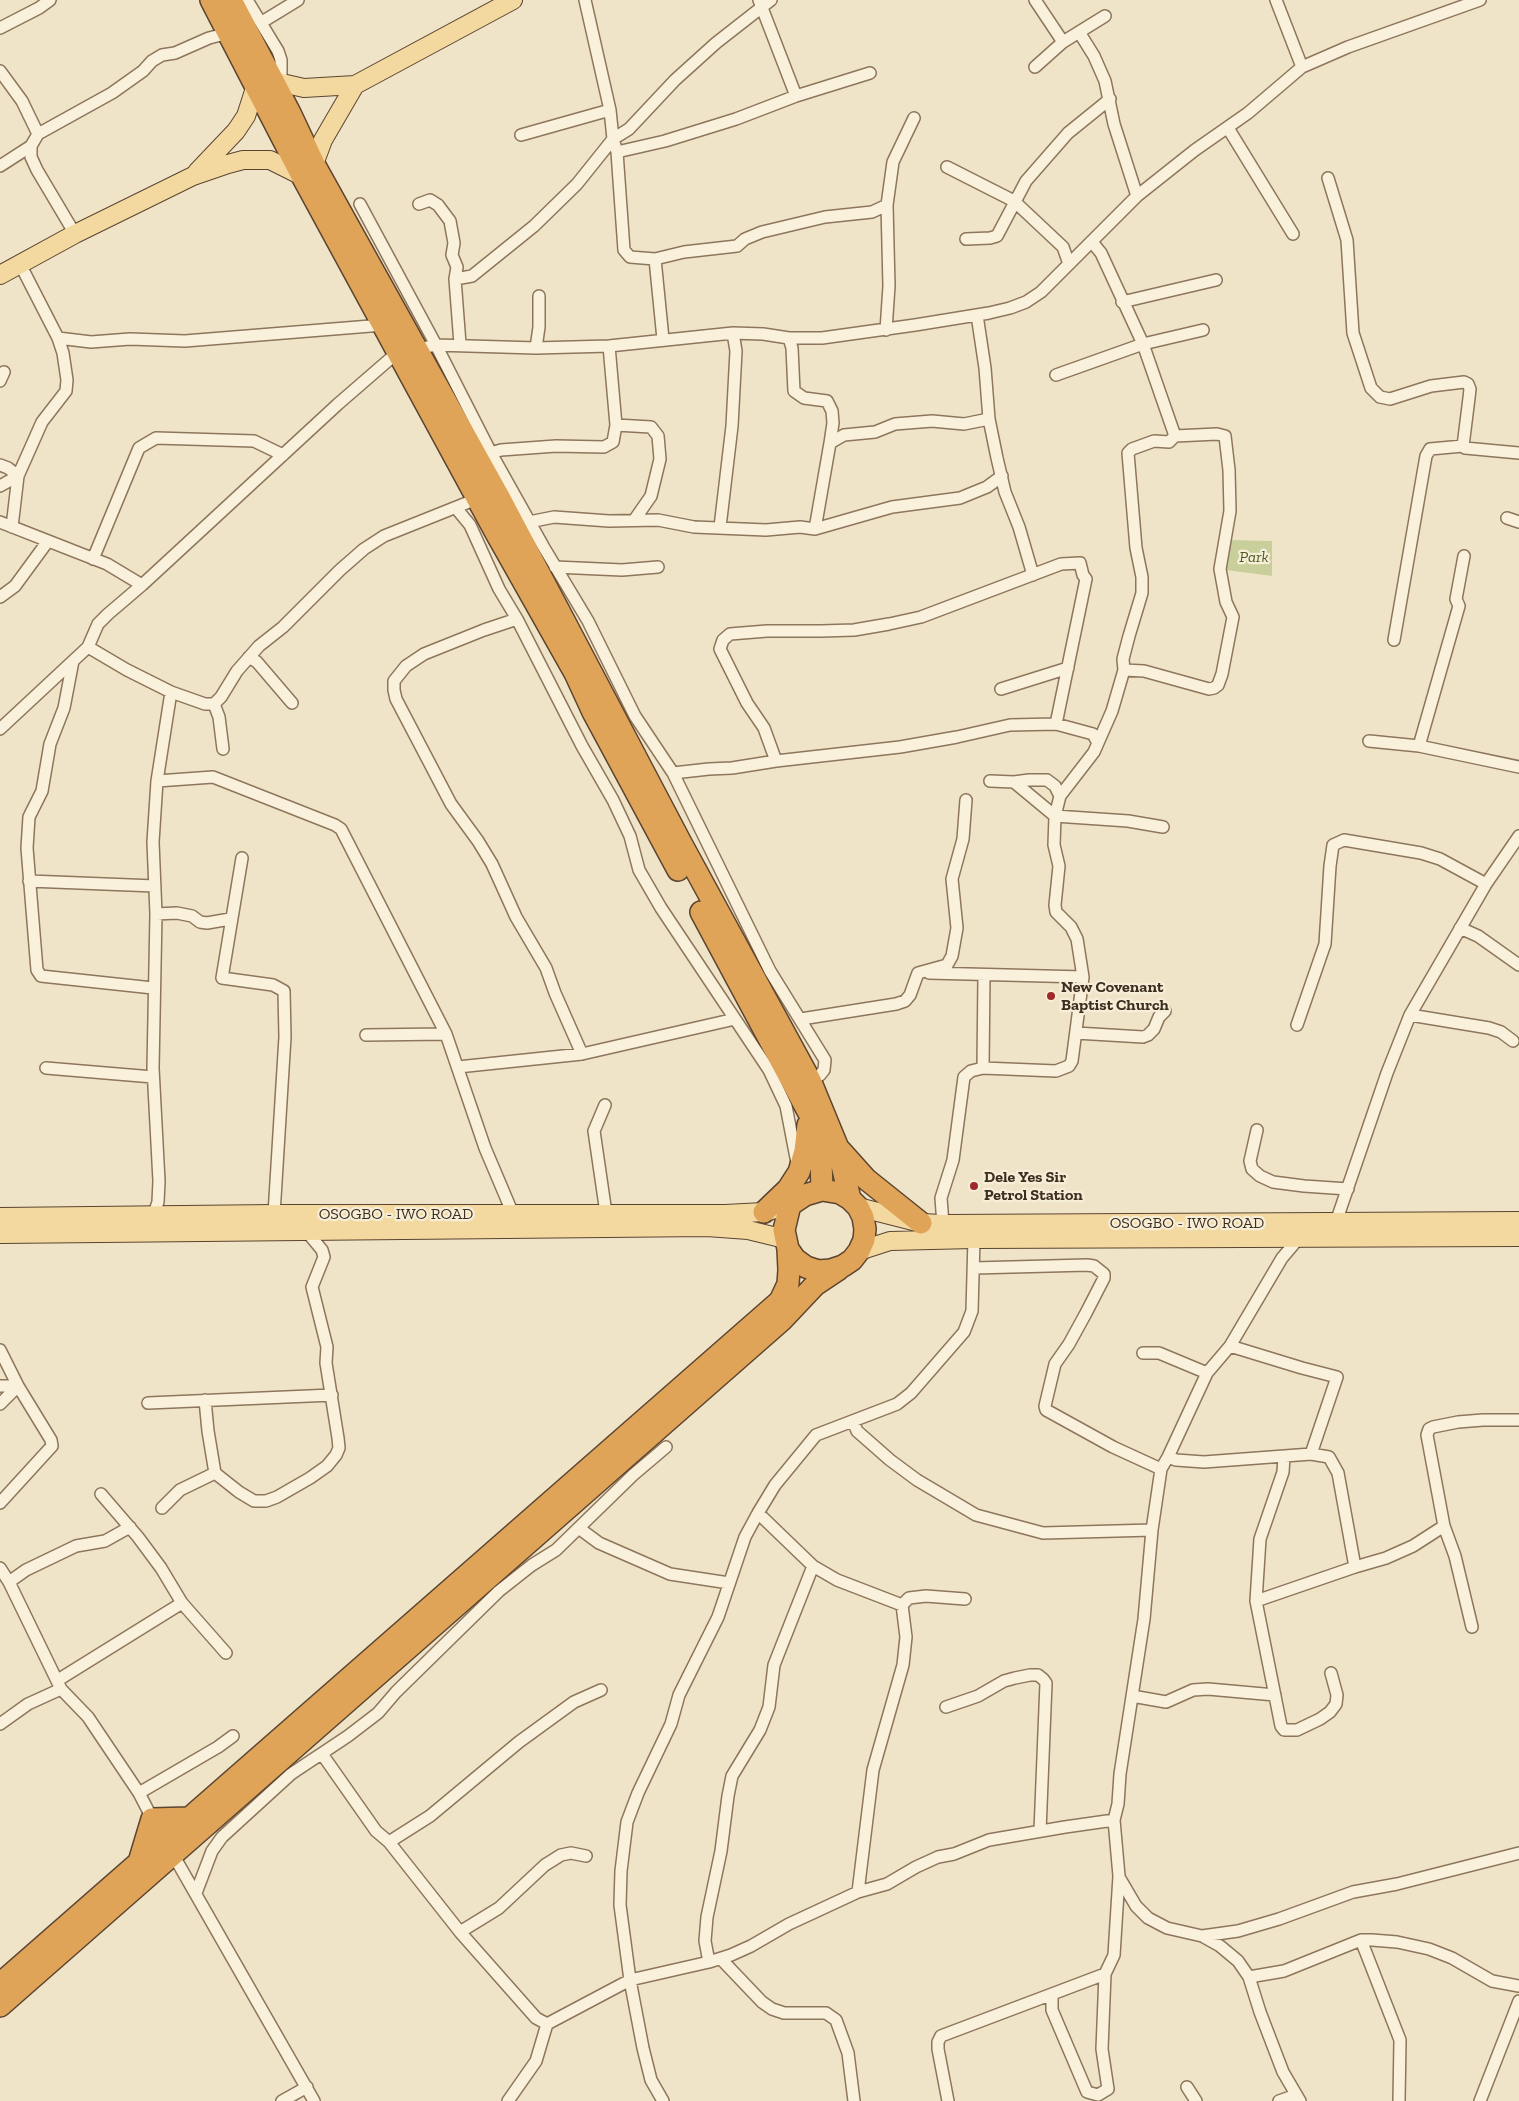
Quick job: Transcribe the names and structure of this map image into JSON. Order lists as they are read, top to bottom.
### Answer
{
  "streets": {
    "main road": ["OSOGBO - IWO ROAD"]
  },
  "parks": ["Park"],
  "places": ["New Covenant Baptist Church", "Dele Yes Sir Petrol Station"]
}
